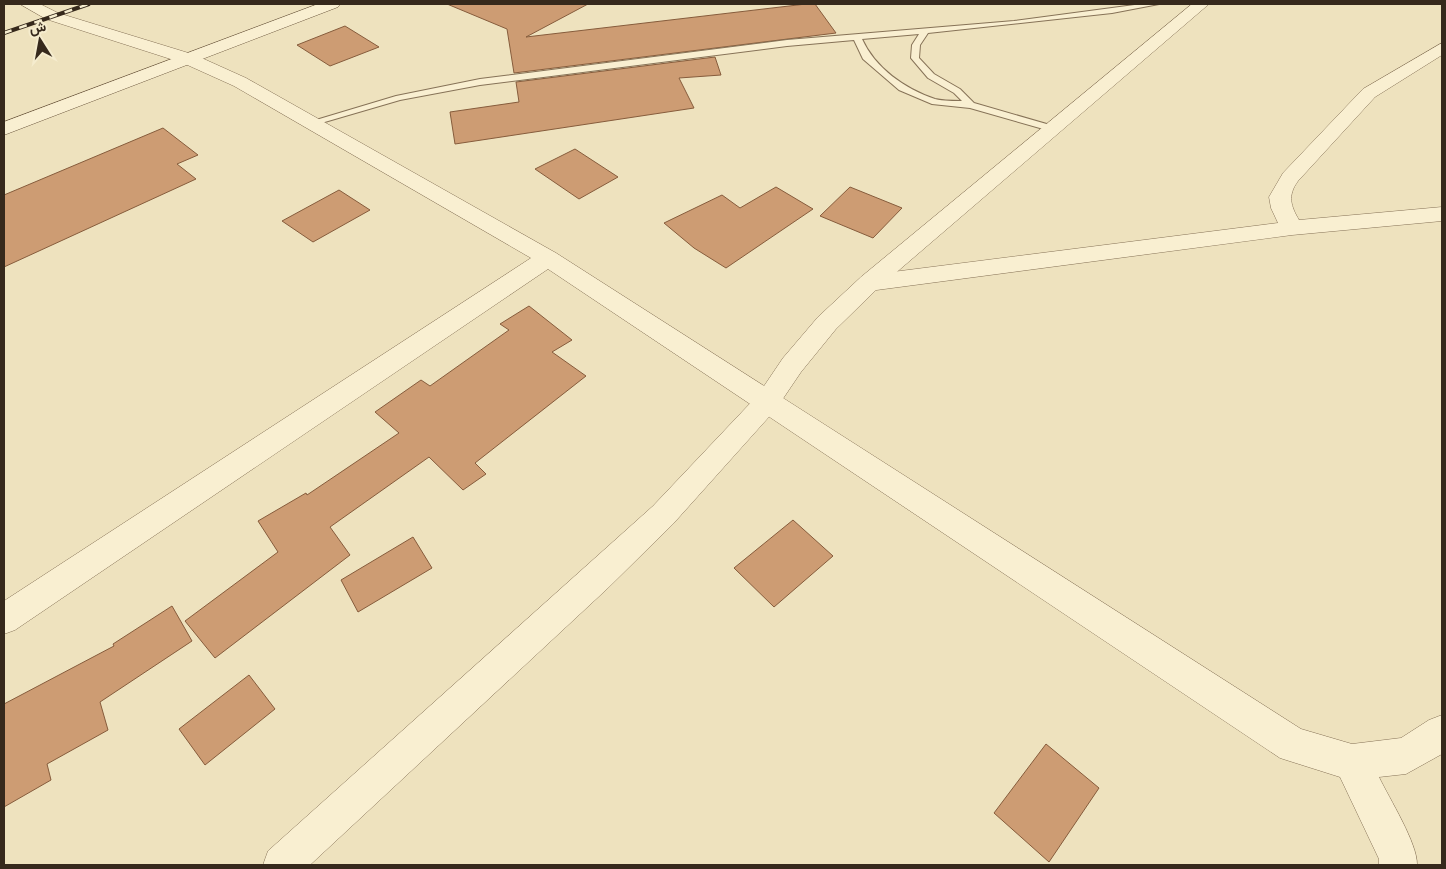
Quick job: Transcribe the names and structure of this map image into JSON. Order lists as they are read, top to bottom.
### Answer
{
  "north": "top"
}
